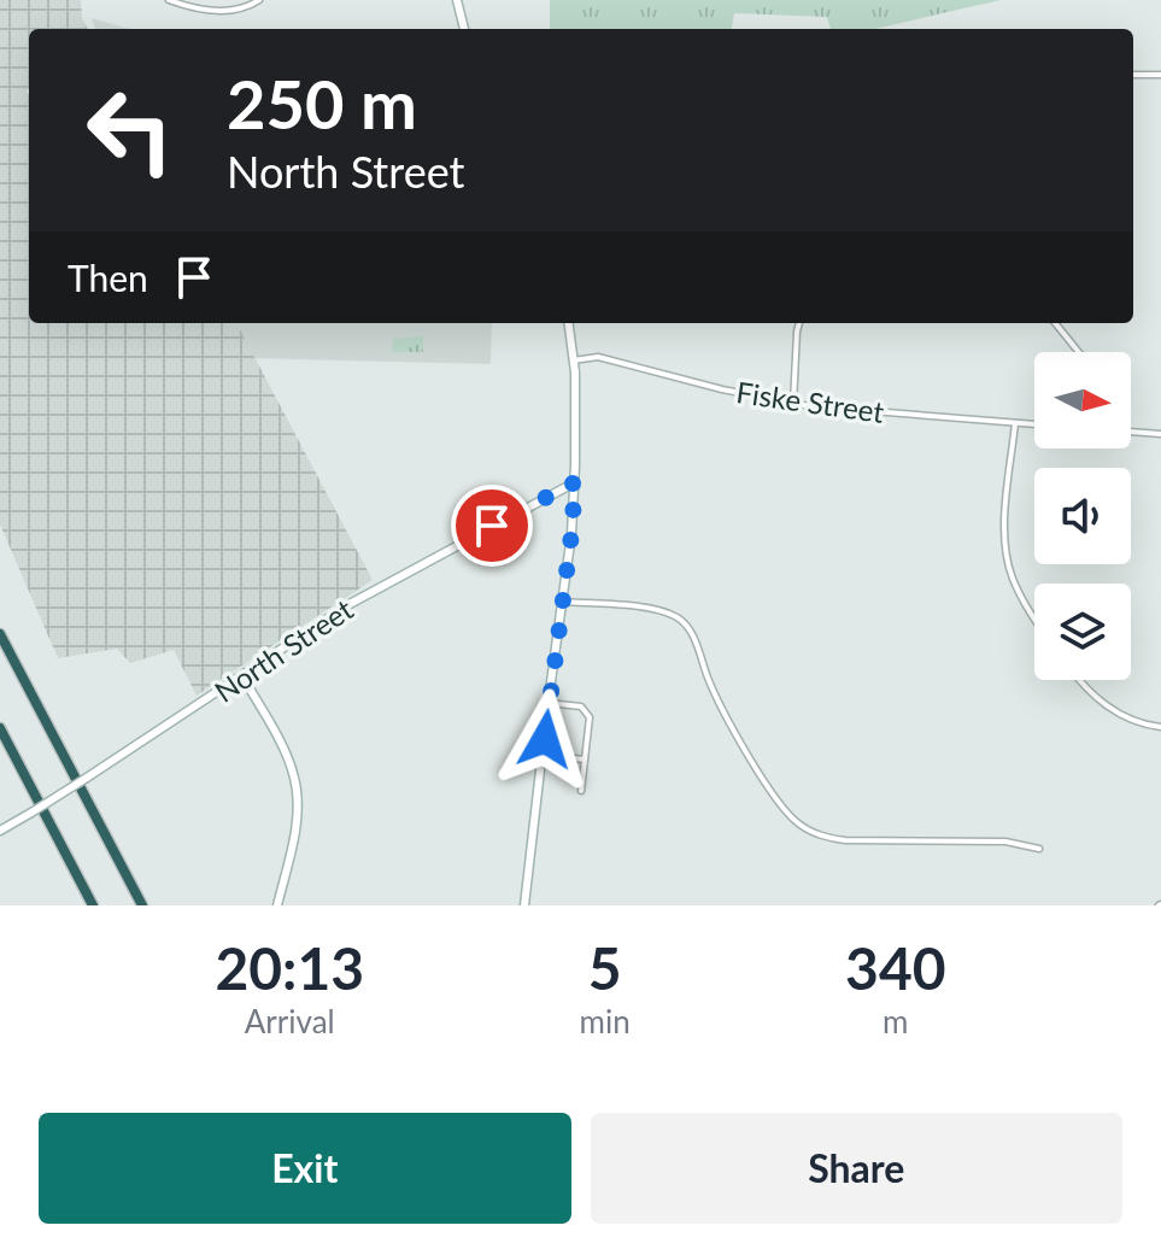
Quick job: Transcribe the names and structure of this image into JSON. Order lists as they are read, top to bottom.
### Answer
{
  "streets": {
    "main road": ["North Street"],
    "street": ["Fiske Street"]
  },
  "north": "right",
  "page": {
    "turn": ["250 m", "North Street"],
    "then": "Then",
    "eta": [
      "20:13",
      "Arrival",
      "5",
      "min",
      "340",
      "m"
    ],
    "buttons": ["Exit", "Share"]
  }
}
